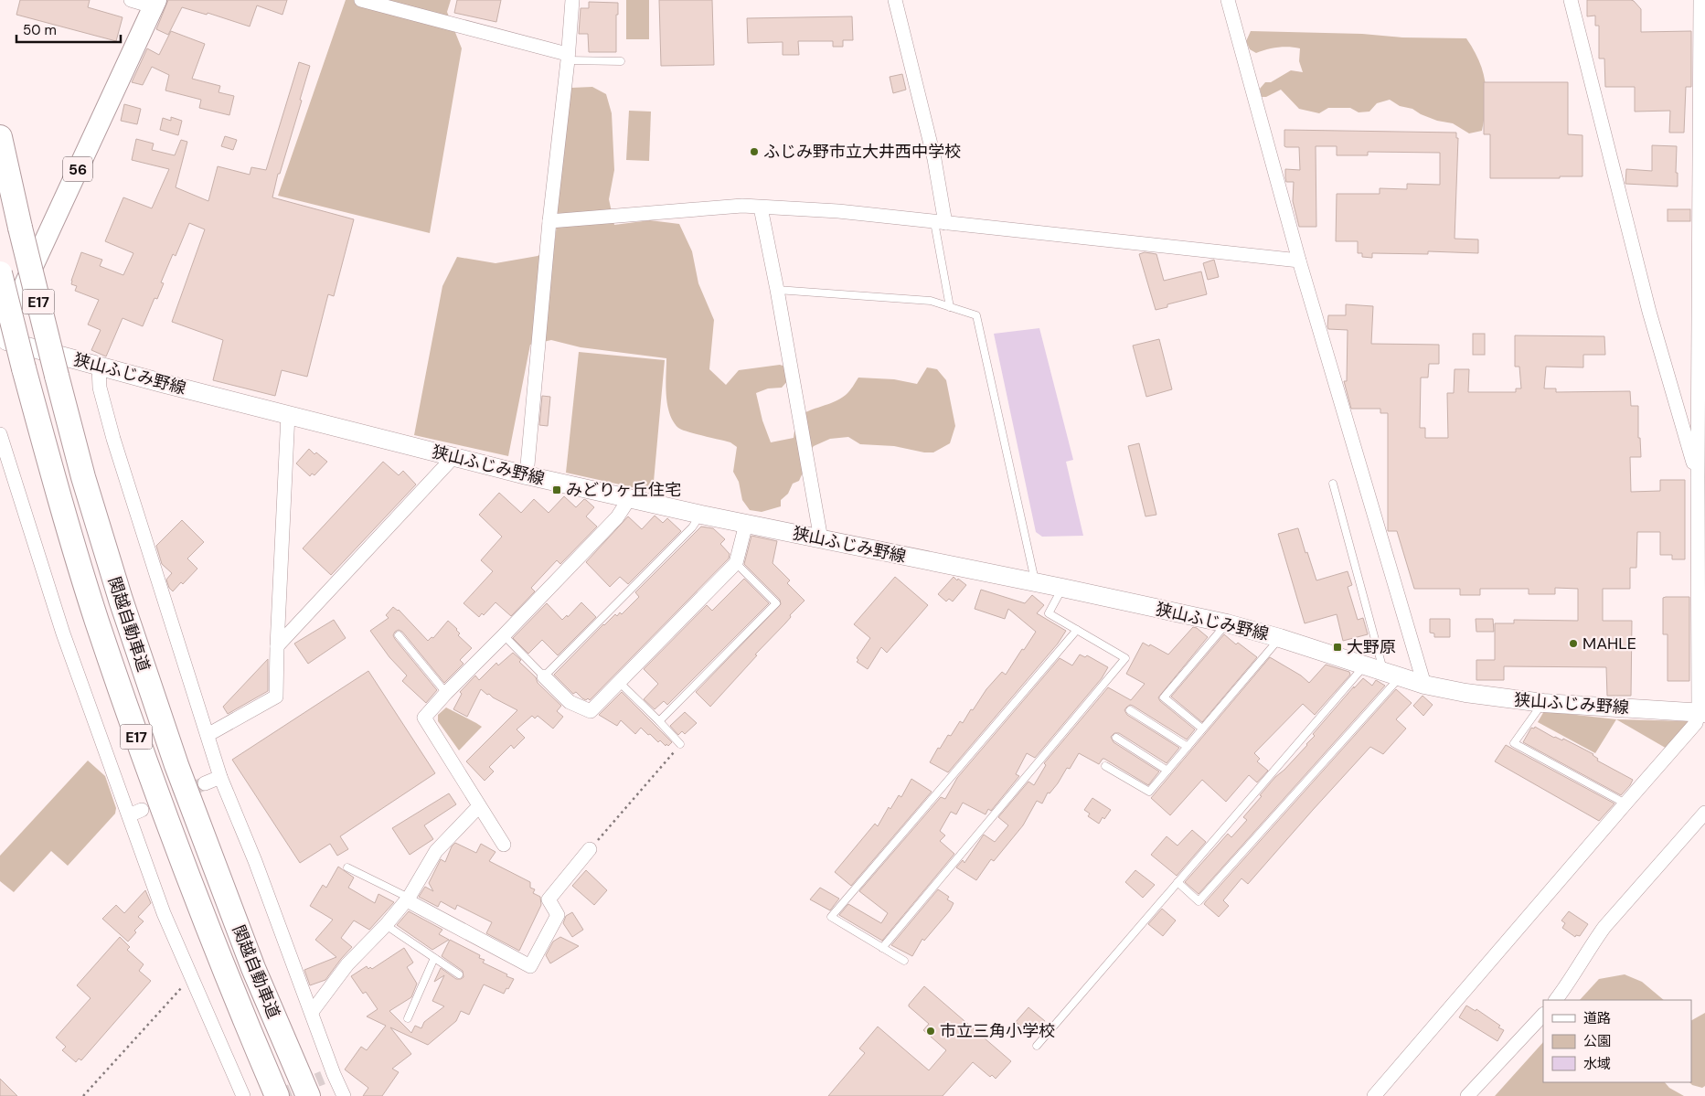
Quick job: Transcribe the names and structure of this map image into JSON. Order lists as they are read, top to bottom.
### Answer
{
  "streets": {
    "highway": ["E17", "関越自動車道"],
    "main road": ["56", "狭山ふじみ野線"]
  },
  "crossings": [
    ["56", "狭山ふじみ野線"]
  ],
  "places": {
    "other": ["ふじみ野市立大井西中学校", "MAHLE", "市立三角小学校"],
    "transit": ["みどりヶ丘住宅", "大野原"]
  },
  "legend": ["道路", "公園", "水域"],
  "scale_bar": "50 m"
}
